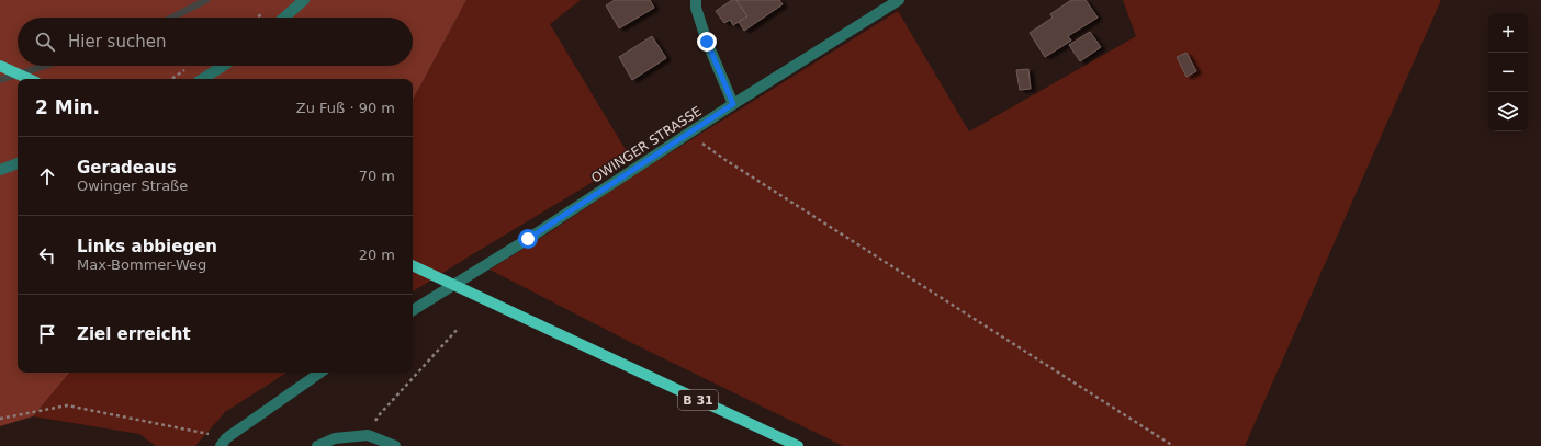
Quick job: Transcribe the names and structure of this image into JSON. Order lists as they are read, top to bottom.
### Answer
{
  "streets": {
    "main road": ["B 31"],
    "street": ["OWINGER STRASSE"]
  },
  "page": {
    "map_buttons": ["+", "−"],
    "search": "Hier suchen",
    "heading": ["2 Min.", "Zu Fuß · 90 m"],
    "list": [
      ["Geradeaus", "Owinger Straße", "70 m"],
      ["Links abbiegen", "Max-Bommer-Weg", "20 m"],
      "Ziel erreicht"
    ]
  }
}
